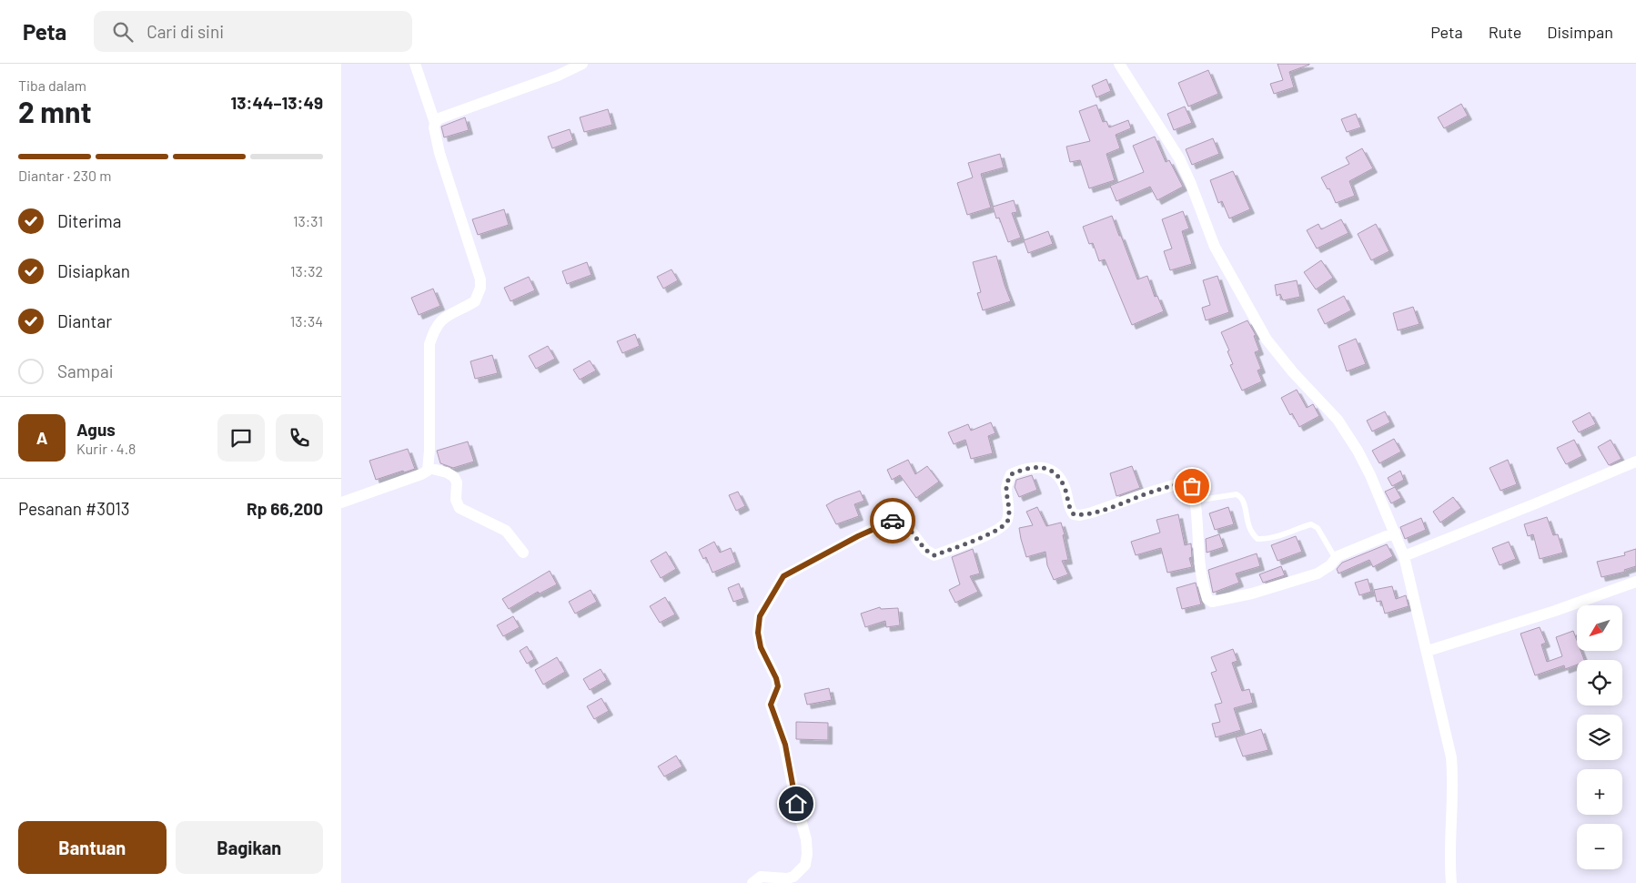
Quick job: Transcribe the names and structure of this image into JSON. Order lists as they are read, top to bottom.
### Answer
{
  "north": "bottom left",
  "page": {
    "header": "Peta",
    "search": "Cari di sini",
    "nav": ["Peta", "Rute", "Disimpan"],
    "heading": ["2 mnt", "Tiba dalam", "13:44–13:49"],
    "panel": [
      "Agus",
      "Kurir · 4.8",
      "Pesanan #3013",
      "Rp 66,200"
    ],
    "bar": "Diantar · 230 m",
    "list": [
      ["Diterima", "13:31"],
      ["Disiapkan", "13:32"],
      ["Diantar", "13:34"],
      "Sampai"
    ],
    "round": "A",
    "map_buttons": ["+", "−"],
    "buttons": ["Bantuan", "Bagikan"]
  }
}
